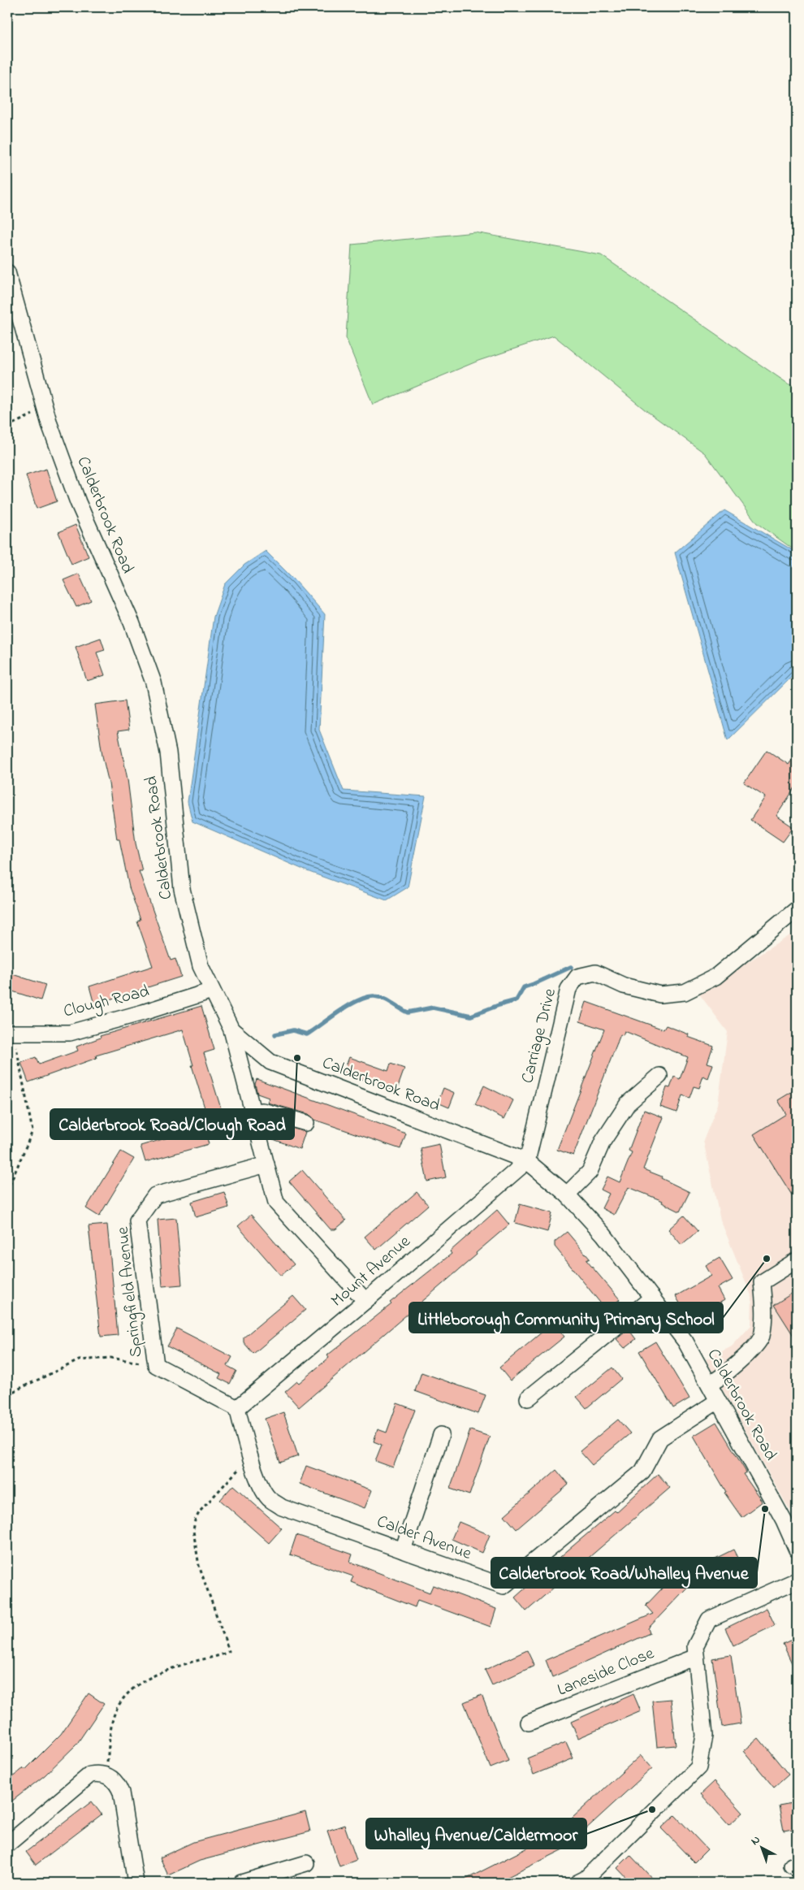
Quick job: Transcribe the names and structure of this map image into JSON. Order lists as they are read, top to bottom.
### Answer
{
  "streets": {
    "street": [
      "Calderbrook Road",
      "Clough Road",
      "Carriage Drive",
      "Mount Avenue",
      "Springfield Avenue",
      "Calder Avenue",
      "Laneside Close"
    ]
  },
  "crossings": [
    ["Calderbrook Road", "Clough Road"],
    ["Calderbrook Road", "Carriage Drive"],
    ["Calderbrook Road", "Mount Avenue"],
    ["Calderbrook Road", "Calder Avenue"],
    ["Carriage Drive", "Mount Avenue"],
    ["Mount Avenue", "Springfield Avenue"],
    ["Mount Avenue", "Calder Avenue"],
    ["Springfield Avenue", "Calder Avenue"]
  ],
  "places": [
    "Calderbrook Road/Clough Road",
    "Littleborough Community Primary School",
    "Calderbrook Road/Whalley Avenue",
    "Whalley Avenue/Caldermoor"
  ],
  "north": "top left"
}
